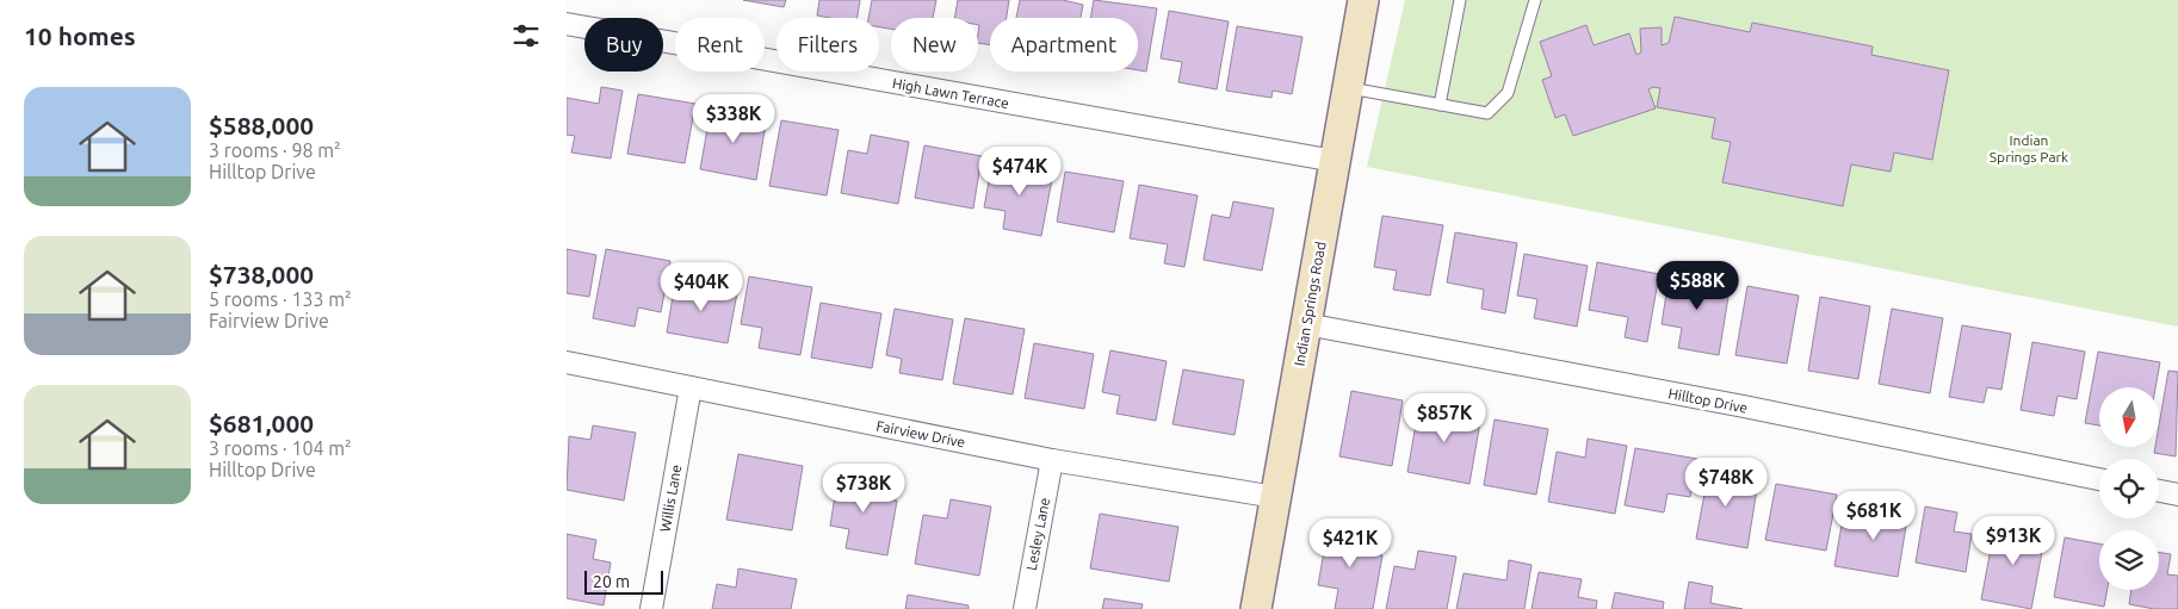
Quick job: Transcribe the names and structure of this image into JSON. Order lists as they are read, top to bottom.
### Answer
{
  "streets": {
    "street": [
      "High Lawn Terrace",
      "Indian Springs Road",
      "Hilltop Drive",
      "Fairview Drive",
      "Willis Lane",
      "Lesley Lane"
    ]
  },
  "crossings": [
    ["High Lawn Terrace", "Indian Springs Road"],
    ["Indian Springs Road", "Hilltop Drive"],
    ["Indian Springs Road", "Fairview Drive"],
    ["Fairview Drive", "Willis Lane"],
    ["Fairview Drive", "Lesley Lane"]
  ],
  "parks": ["Indian Springs Park"],
  "scale_bar": "20 m",
  "north": "bottom",
  "page": {
    "heading": "10 homes",
    "chip": [
      "Buy",
      "Rent",
      "Filters",
      "New",
      "Apartment"
    ],
    "list": [
      {
        "name": "$588,000",
        "note": "3 rooms · 98 m² · Hilltop Drive"
      },
      {
        "name": "$738,000",
        "note": "5 rooms · 133 m² · Fairview Drive"
      },
      {
        "name": "$681,000",
        "note": "3 rooms · 104 m² · Hilltop Drive"
      }
    ],
    "price": [
      "$338K",
      "$474K",
      "$588K",
      "$404K",
      "$857K",
      "$748K",
      "$738K",
      "$681K",
      "$913K",
      "$421K"
    ],
    "scale": "20 m"
  }
}
